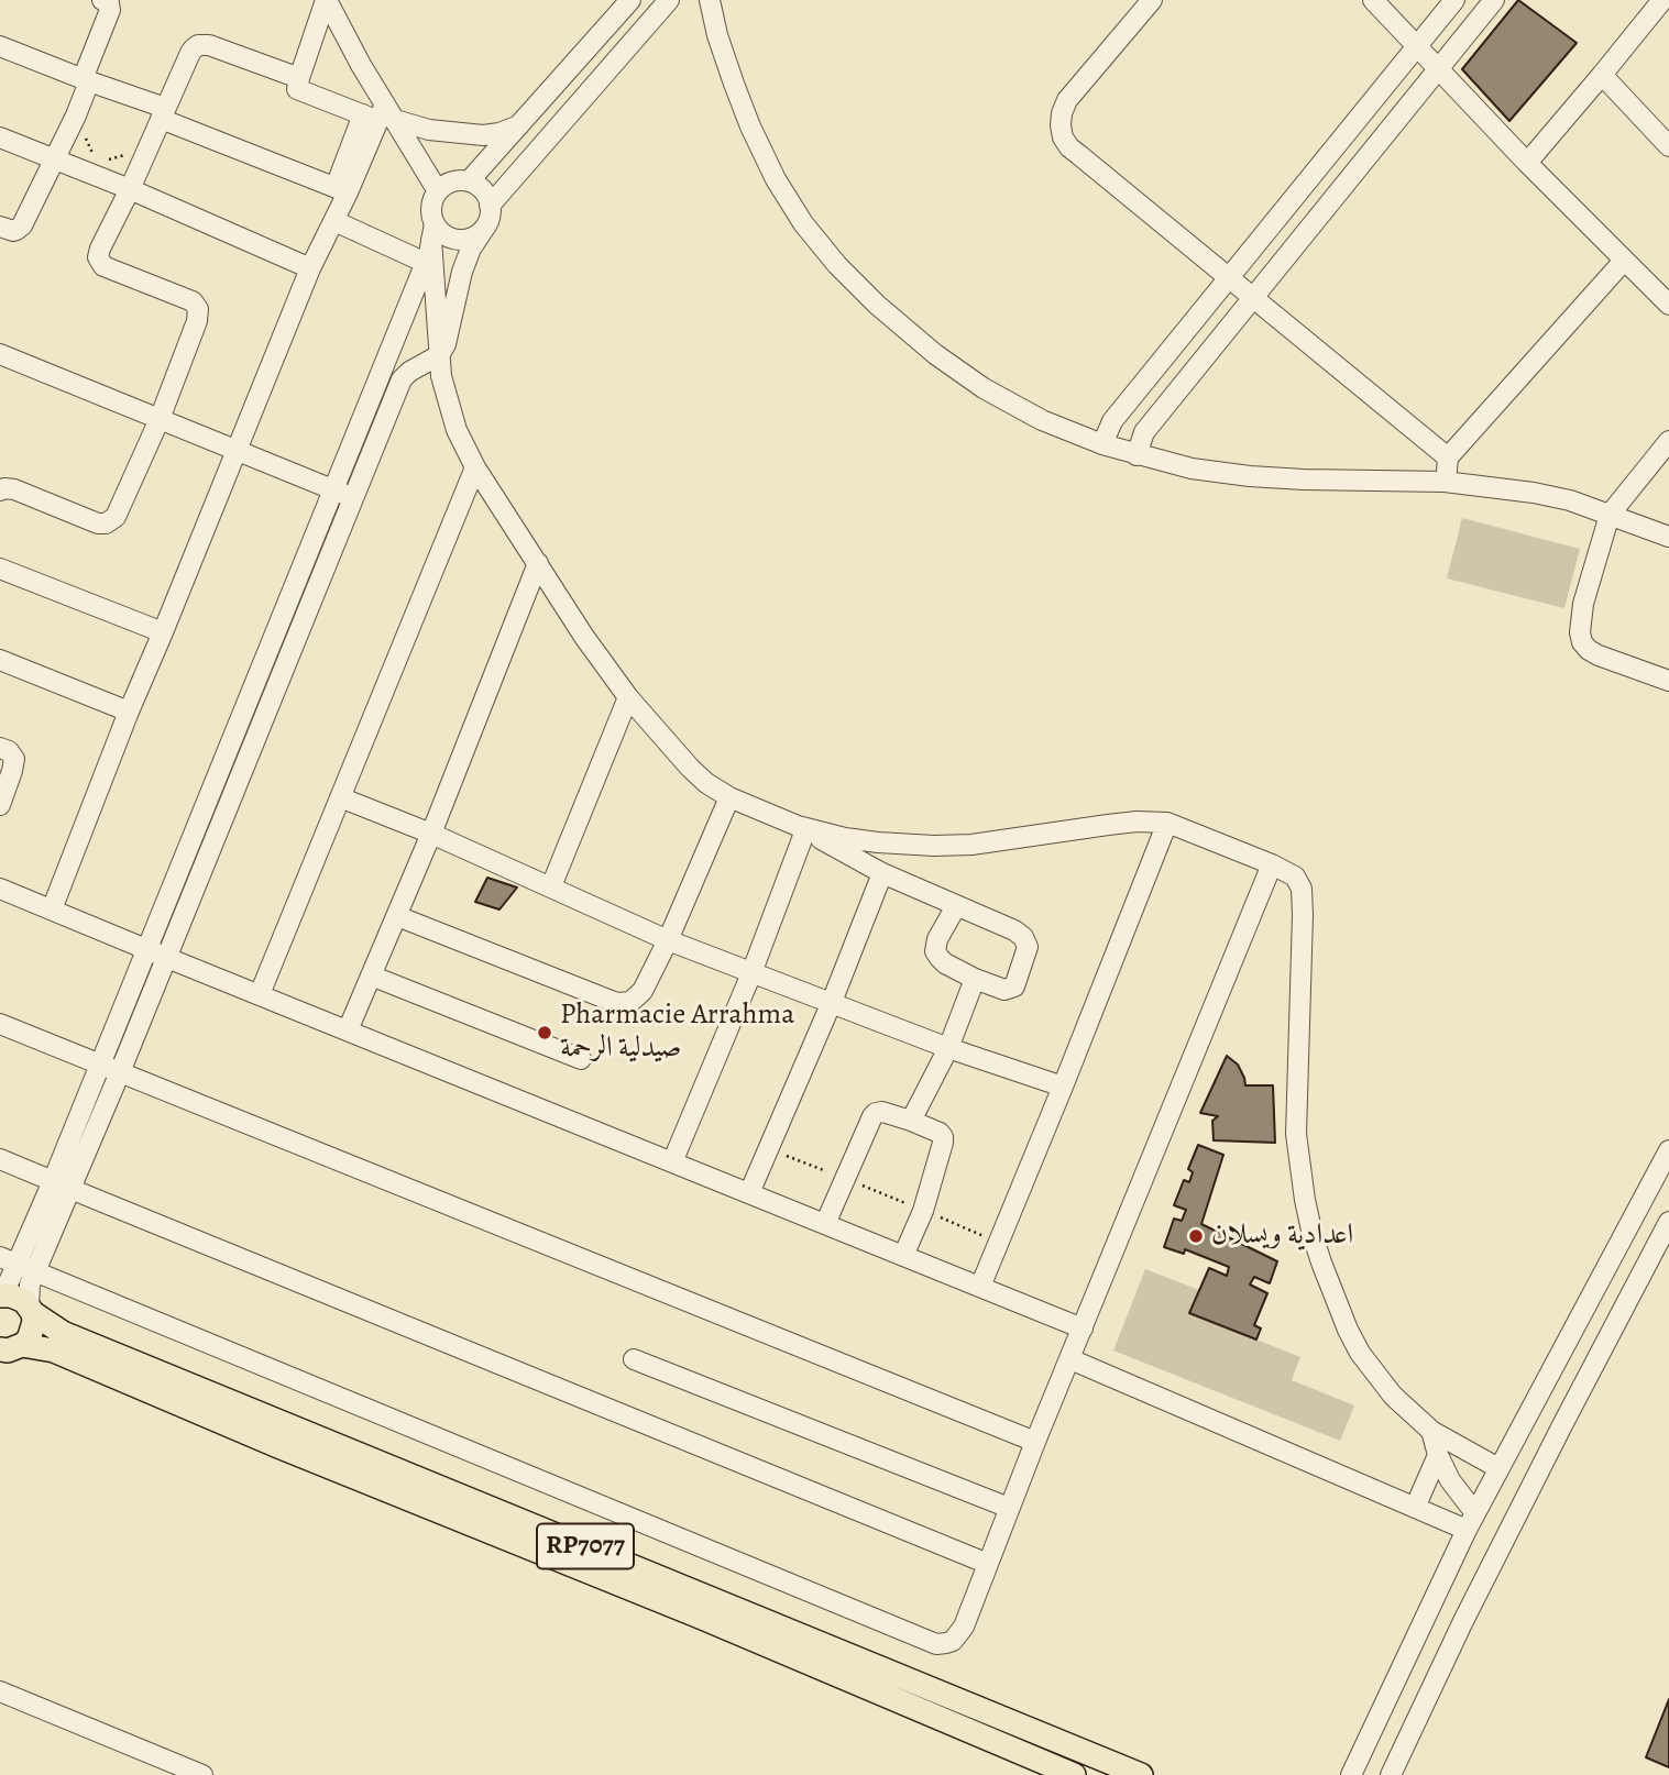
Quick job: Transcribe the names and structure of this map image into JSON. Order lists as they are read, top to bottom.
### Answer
{
  "streets": {
    "main road": ["RP7077"]
  },
  "places": ["Pharmacie Arrahma صيدلية الرحمة", "اعدادية ويسلان"]
}
